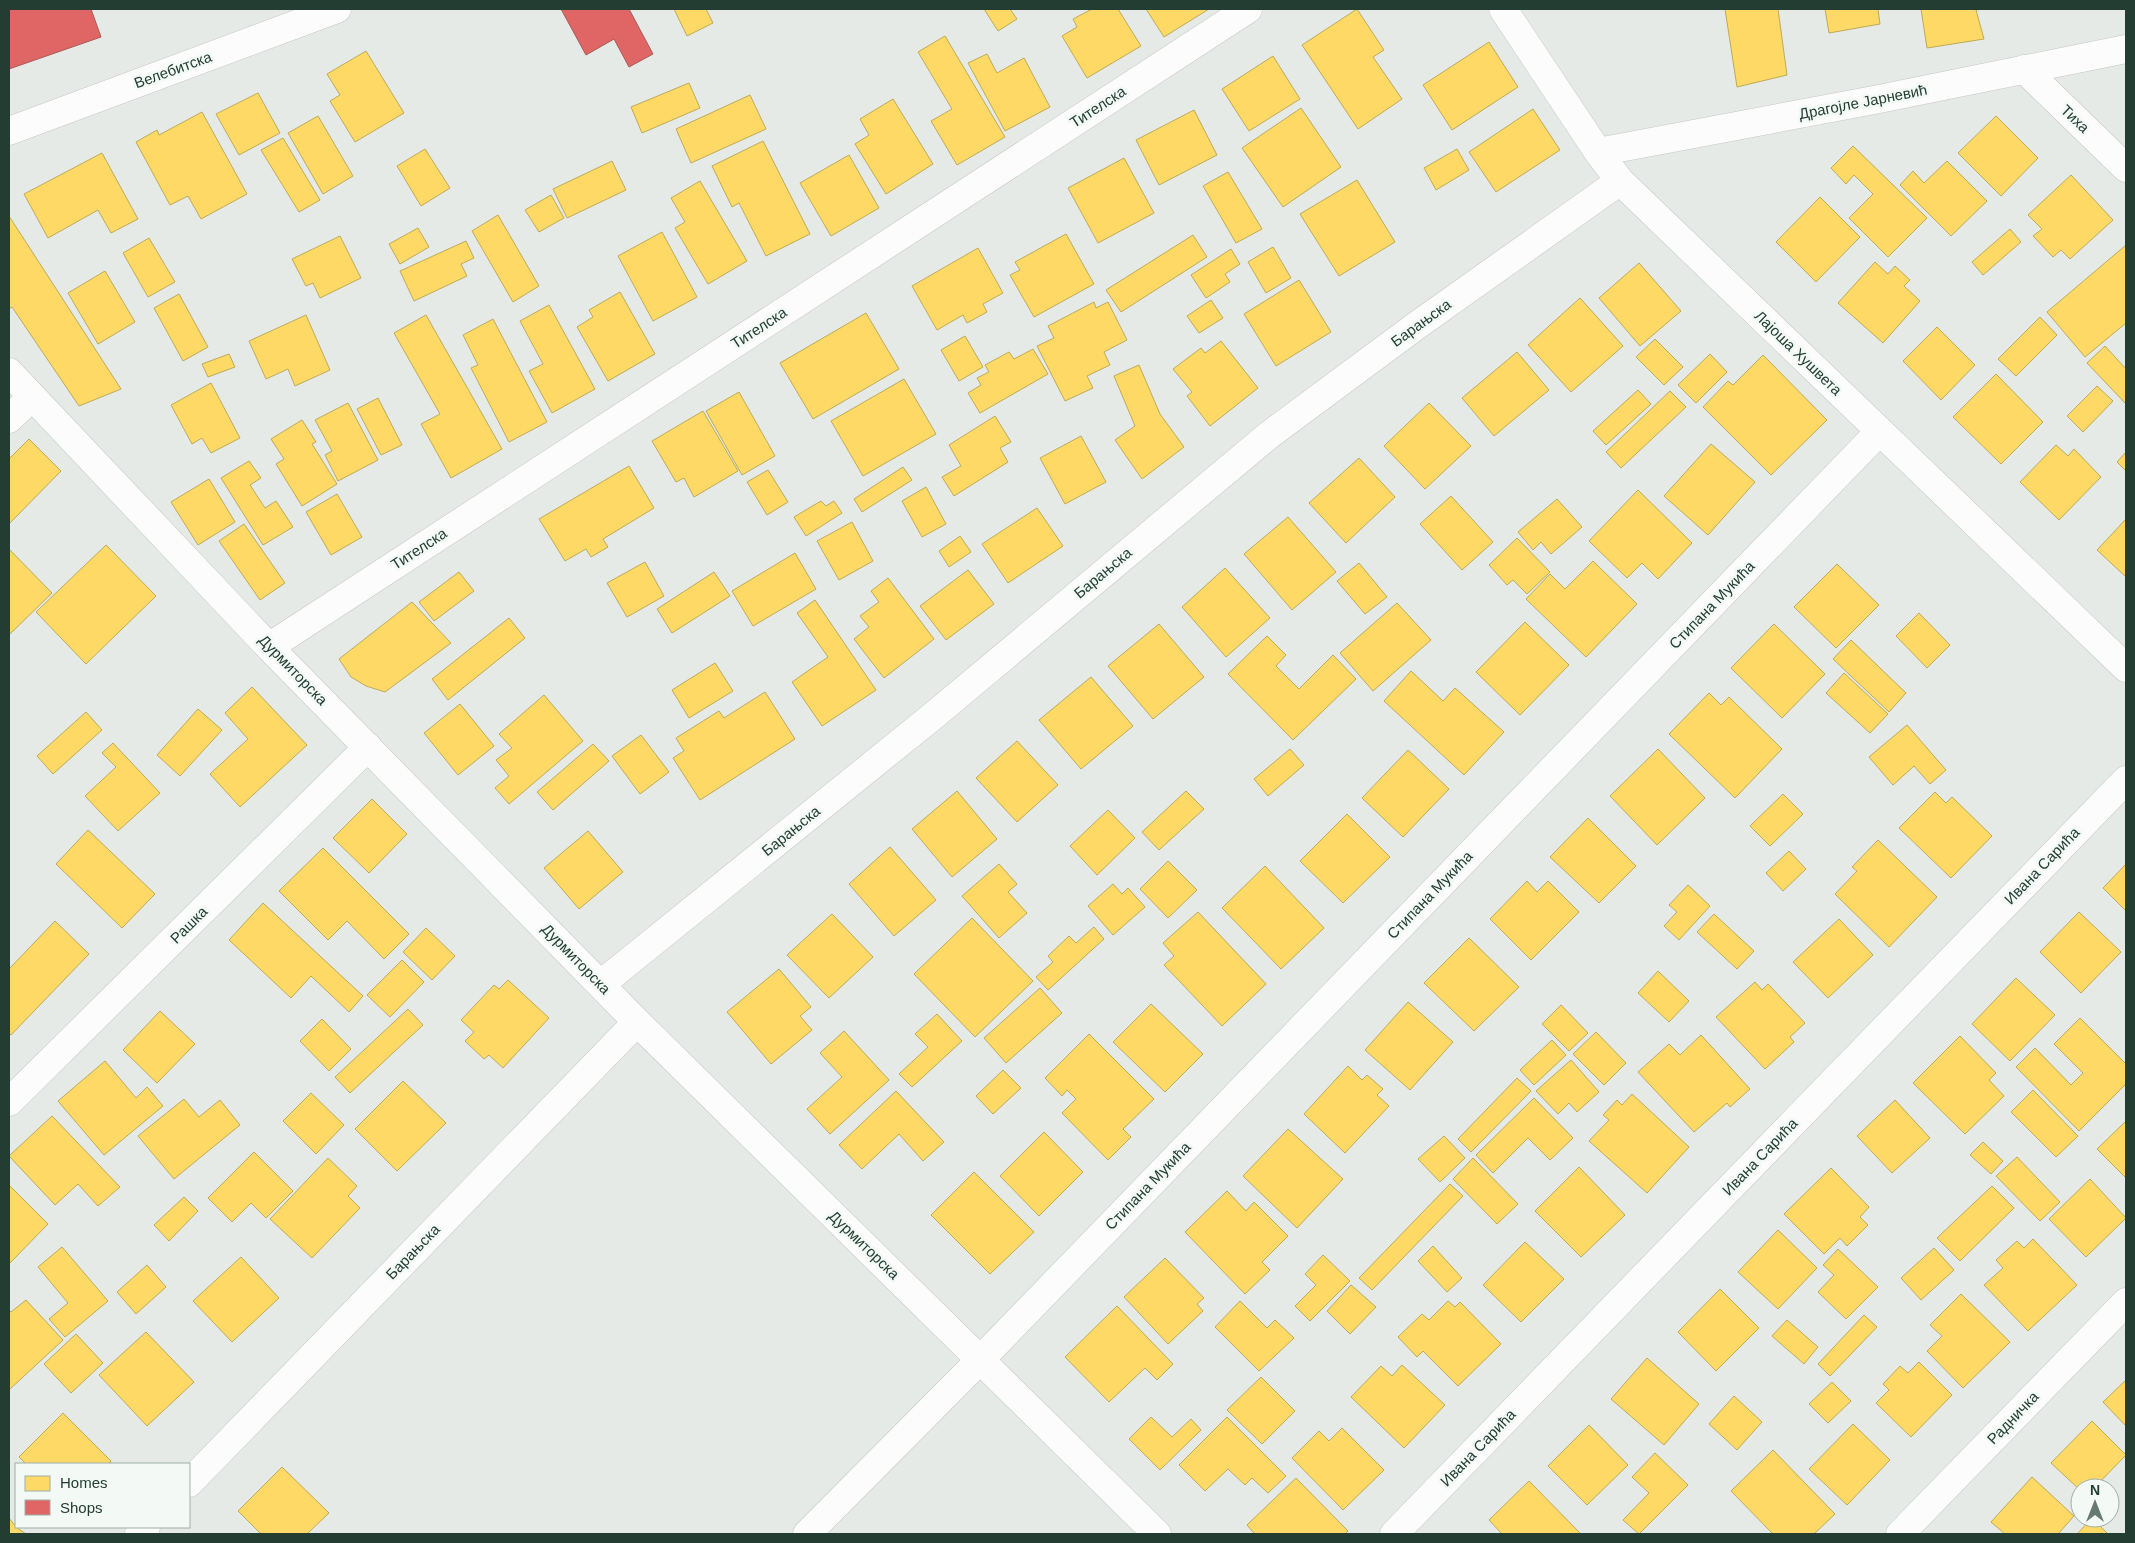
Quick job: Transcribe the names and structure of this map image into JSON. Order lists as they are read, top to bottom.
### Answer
{
  "streets": {
    "street": [
      "Велебитска",
      "Драгојле Јарневић",
      "Тителска",
      "Тиха",
      "Барањска",
      "Лајоша Хушвета",
      "Стипана Мукића",
      "Дурмиторска",
      "Ивана Сарића",
      "Рашка",
      "Радничка"
    ]
  },
  "crossings": [
    ["Драгојле Јарневић", "Тиха"],
    ["Драгојле Јарневић", "Лајоша Хушвета"],
    ["Тителска", "Дурмиторска"],
    ["Барањска", "Лајоша Хушвета"],
    ["Барањска", "Дурмиторска"],
    ["Лајоша Хушвета", "Стипана Мукића"],
    ["Стипана Мукића", "Дурмиторска"],
    ["Дурмиторска", "Рашка"]
  ],
  "legend": ["Homes", "Shops"],
  "north": "top"
}
